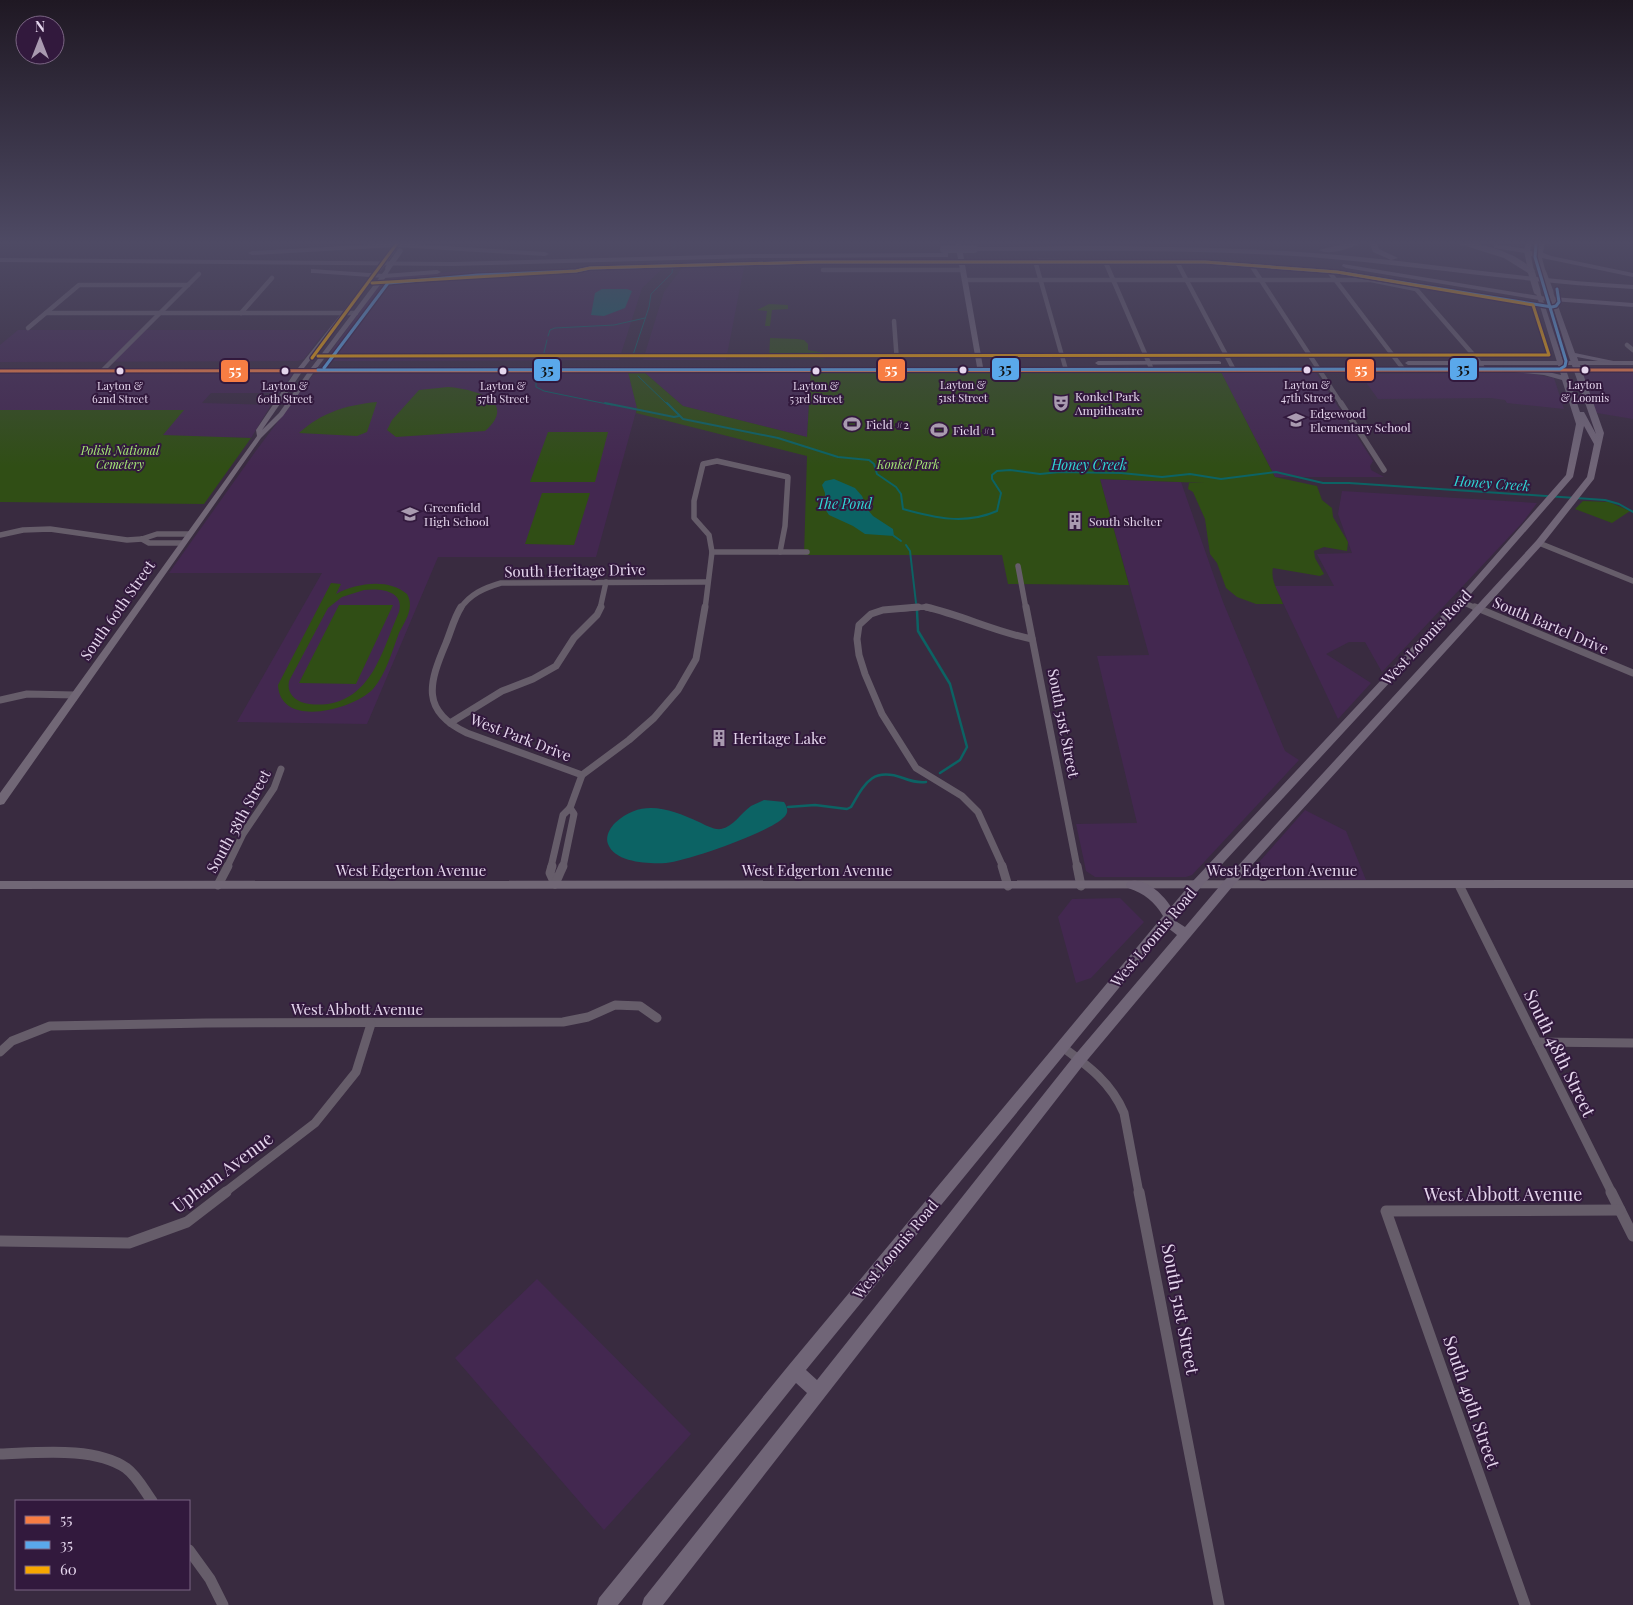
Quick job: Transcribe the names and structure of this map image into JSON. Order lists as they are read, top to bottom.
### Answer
{
  "streets": {
    "main road": ["South 60th Street", "West Loomis Road", "West Edgerton Avenue"],
    "street": [
      "South Heritage Drive",
      "South Bartel Drive",
      "South 51st Street",
      "West Park Drive",
      "South 58th Street",
      "West Abbott Avenue",
      "South 48th Street",
      "Upham Avenue",
      "South 49th Street"
    ]
  },
  "crossings": [
    ["South Heritage Drive", "West Park Drive"],
    ["South Bartel Drive", "West Loomis Road"],
    ["West Loomis Road", "South 51st Street"],
    ["West Loomis Road", "West Edgerton Avenue"],
    ["South 51st Street", "West Edgerton Avenue"],
    ["South 58th Street", "West Edgerton Avenue"],
    ["West Edgerton Avenue", "South 48th Street"],
    ["West Abbott Avenue", "South 48th Street"],
    ["West Abbott Avenue", "Upham Avenue"],
    ["West Abbott Avenue", "South 49th Street"]
  ],
  "water": ["Honey Creek", "The Pond"],
  "parks": ["Polish National Cemetery", "Konkel Park"],
  "places": {
    "other": [
      "Layton & 51st Street",
      "Layton & 47th Street",
      "Layton & Loomis",
      "Layton & 62nd Street",
      "Layton & 60th Street",
      "Layton & 57th Street",
      "Layton & 53rd Street"
    ],
    "theatre": ["Konkel Park Ampitheatre"],
    "school or university": ["Edgewood Elementary School", "Greenfield High School"],
    "sports": ["Field #2", "Field #1"],
    "building": ["South Shelter", "Heritage Lake"]
  },
  "lines": ["transit line 35", "transit line 60", "transit line 55"],
  "legend": ["55", "35", "60"],
  "north": "top"
}
